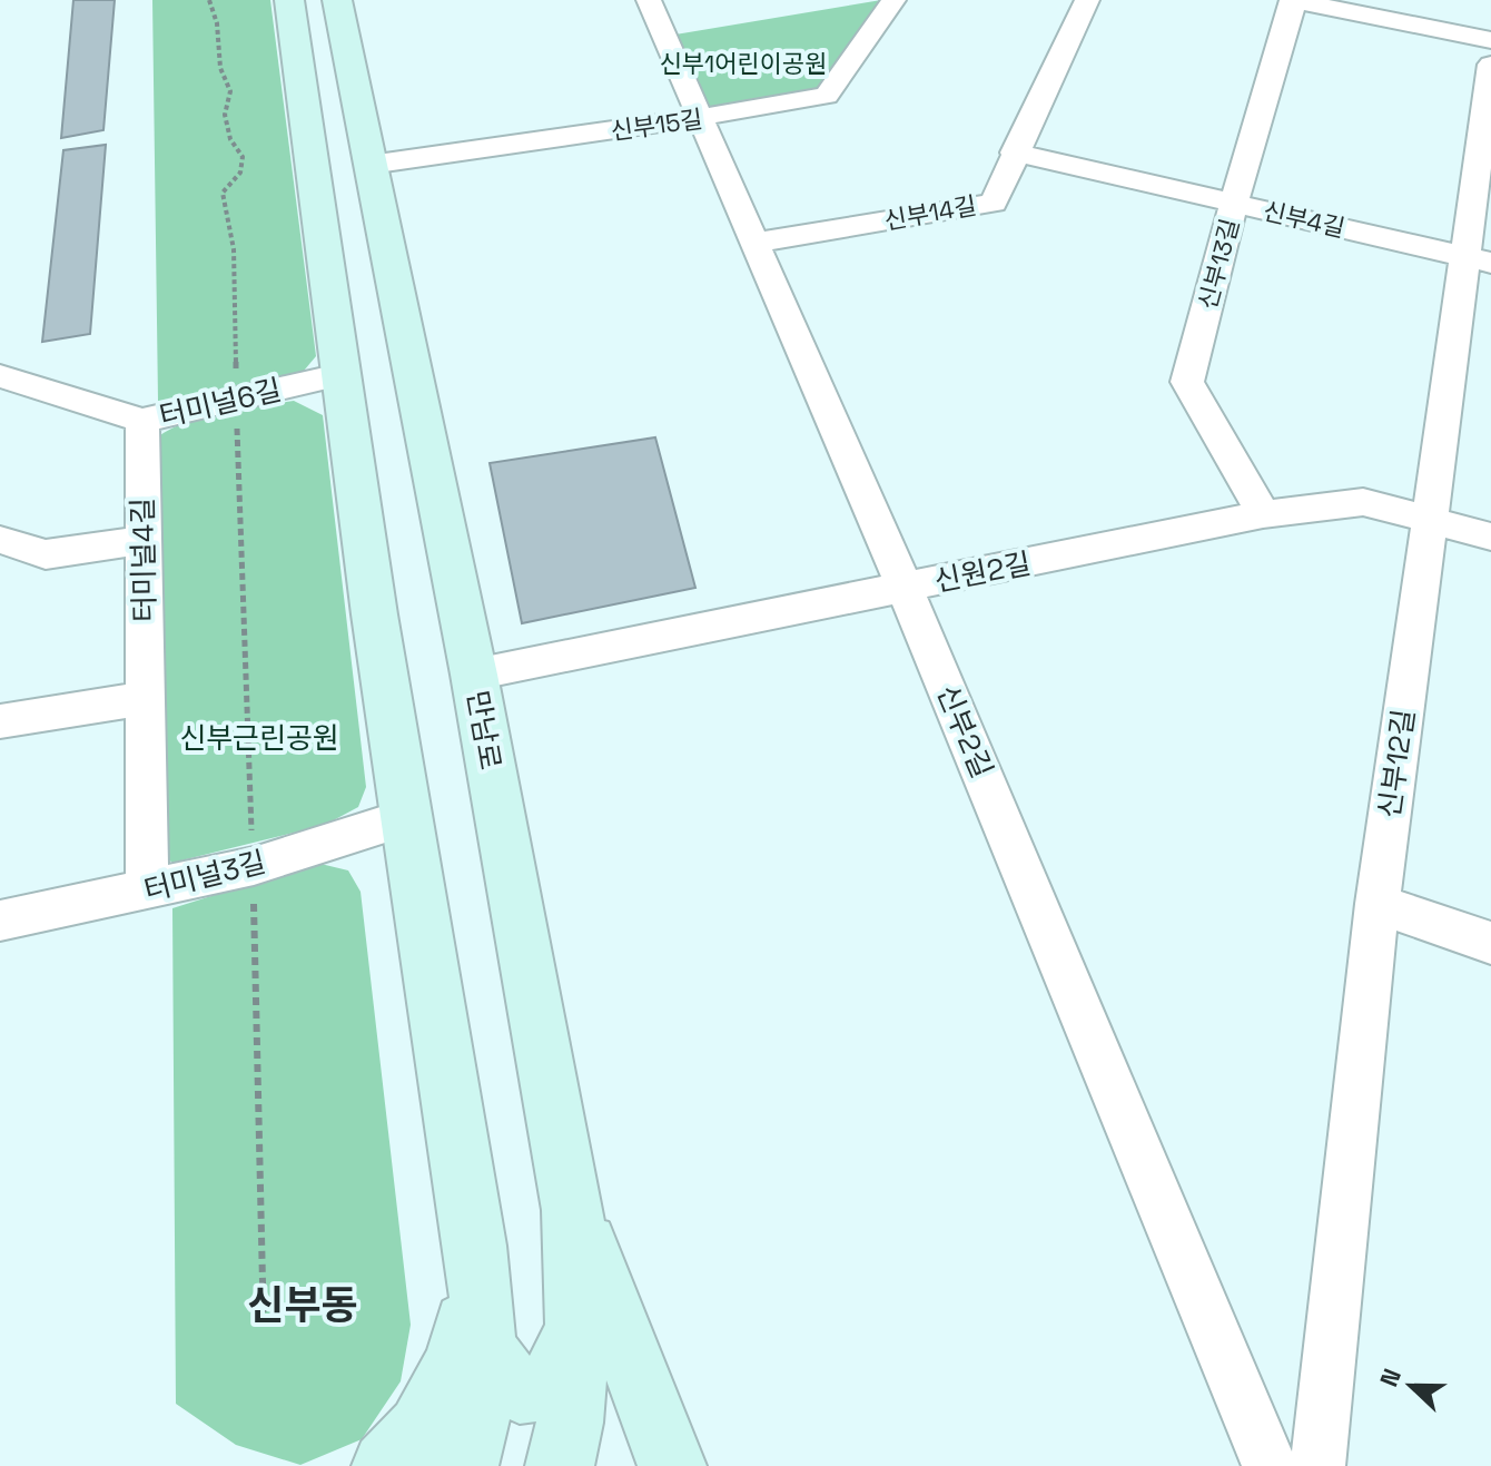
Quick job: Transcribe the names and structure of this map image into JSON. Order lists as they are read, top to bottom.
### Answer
{
  "streets": {
    "main road": ["만남로"],
    "street": [
      "신부15길",
      "신부14길",
      "신부4길",
      "신부13길",
      "터미널6길",
      "터미널4길",
      "신원2길",
      "신부2길",
      "신부12길",
      "터미널3길"
    ]
  },
  "crossings": [
    ["신부15길", "만남로"],
    ["신부15길", "신부2길"],
    ["신부14길", "신부4길"],
    ["신부14길", "신부2길"],
    ["신부4길", "신부13길"],
    ["신부4길", "신부12길"],
    ["신부13길", "신원2길"],
    ["터미널6길", "터미널4길"],
    ["터미널4길", "터미널3길"],
    ["신원2길", "만남로"],
    ["신원2길", "신부2길"],
    ["신원2길", "신부12길"]
  ],
  "districts": ["신부동"],
  "parks": ["신부1어린이공원", "신부근린공원"],
  "north": "left"
}
